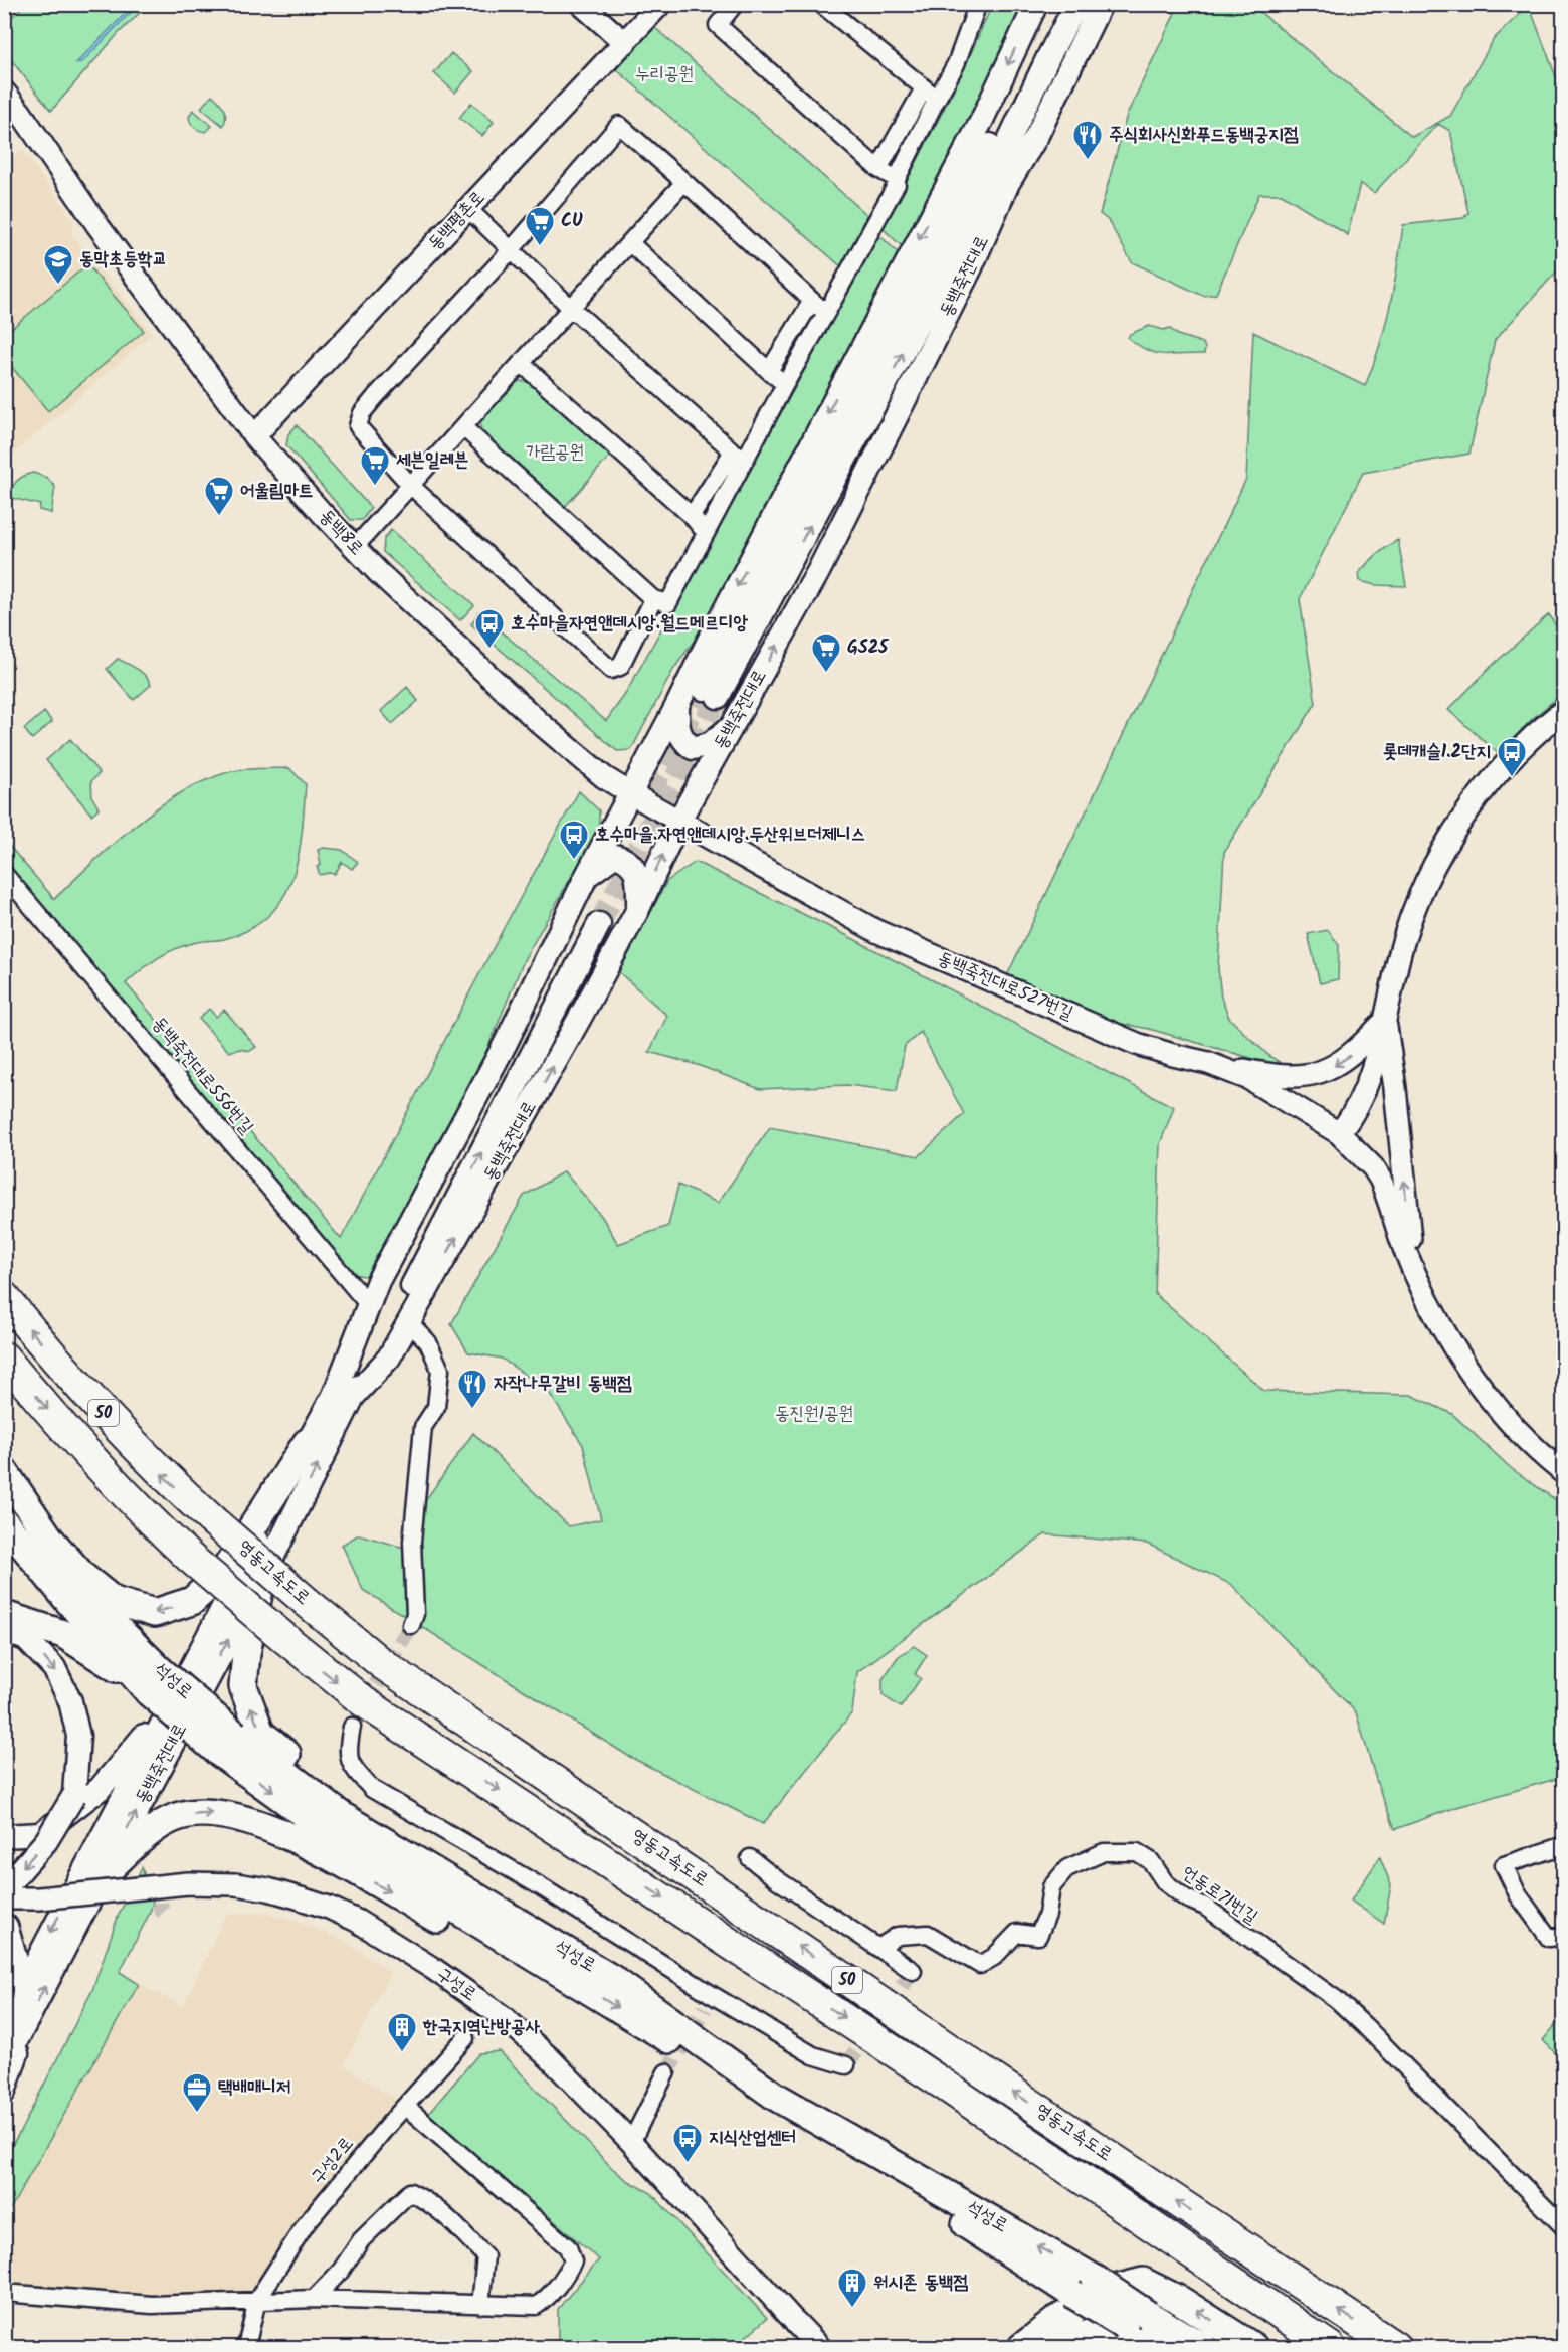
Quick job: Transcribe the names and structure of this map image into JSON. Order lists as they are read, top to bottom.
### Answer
{
  "streets": {
    "highway": ["50", "영동고속도로", "석성로"],
    "main road": ["동백죽전대로", "구성로"],
    "street": [
      "동백평촌로",
      "동백8로",
      "동백죽전대로527번길",
      "동백죽전대로556번길",
      "언동로71번길",
      "구성2로"
    ]
  },
  "crossings": [
    ["동백평촌로", "동백8로"],
    ["동백죽전대로", "동백8로"],
    ["동백죽전대로", "동백죽전대로527번길"],
    ["동백죽전대로", "동백죽전대로556번길"],
    ["동백8로", "동백죽전대로527번길"]
  ],
  "parks": ["누리공원", "가람공원", "동진원1공원"],
  "places": {
    "restaurant": ["주식회사신화푸드동백궁지점", "자작나무갈비 동백점"],
    "supermarket": [
      "CU",
      "세븐일레븐",
      "어울림마트",
      "GS25"
    ],
    "school or university": ["동막초등학교"],
    "bus stop": [
      "호수마을자연앤데시앙.월드메르디앙",
      "롯데캐슬1.2단지",
      "호수마을.자연앤데시앙.두산위브더제니스",
      "지식산업센터"
    ],
    "building": ["한국지역난방공사", "워시존 동백점"],
    "office": ["택배매니저"]
  }
}
